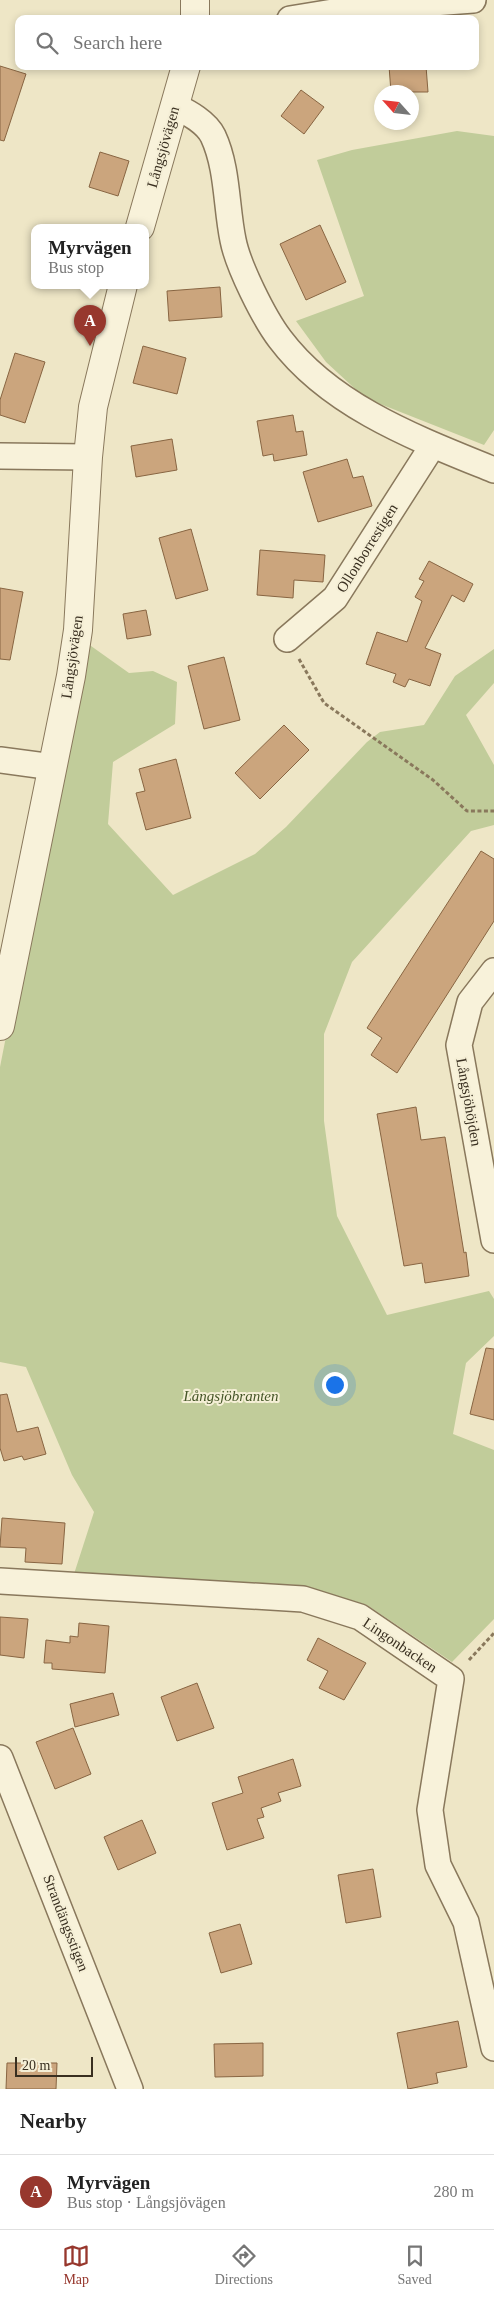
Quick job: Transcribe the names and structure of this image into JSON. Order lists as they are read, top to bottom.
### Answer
{
  "streets": {
    "street": [
      "Långsjövägen",
      "Ollonborrestigen",
      "Långsjöhöjden",
      "Lingonbacken",
      "Strandängsstigen"
    ]
  },
  "parks": ["Långsjöbranten"],
  "scale_bar": "20 m",
  "north": "top left",
  "page": {
    "search": "Search here",
    "popup": ["Myrvägen", "Bus stop"],
    "pins": "A",
    "scale": "20 m",
    "heading": "Nearby",
    "list": [
      {
        "mark": "A",
        "name": "Myrvägen",
        "note": "Bus stop · Långsjövägen",
        "value": "280 m"
      }
    ],
    "nav": ["Map", "Directions", "Saved"]
  }
}
